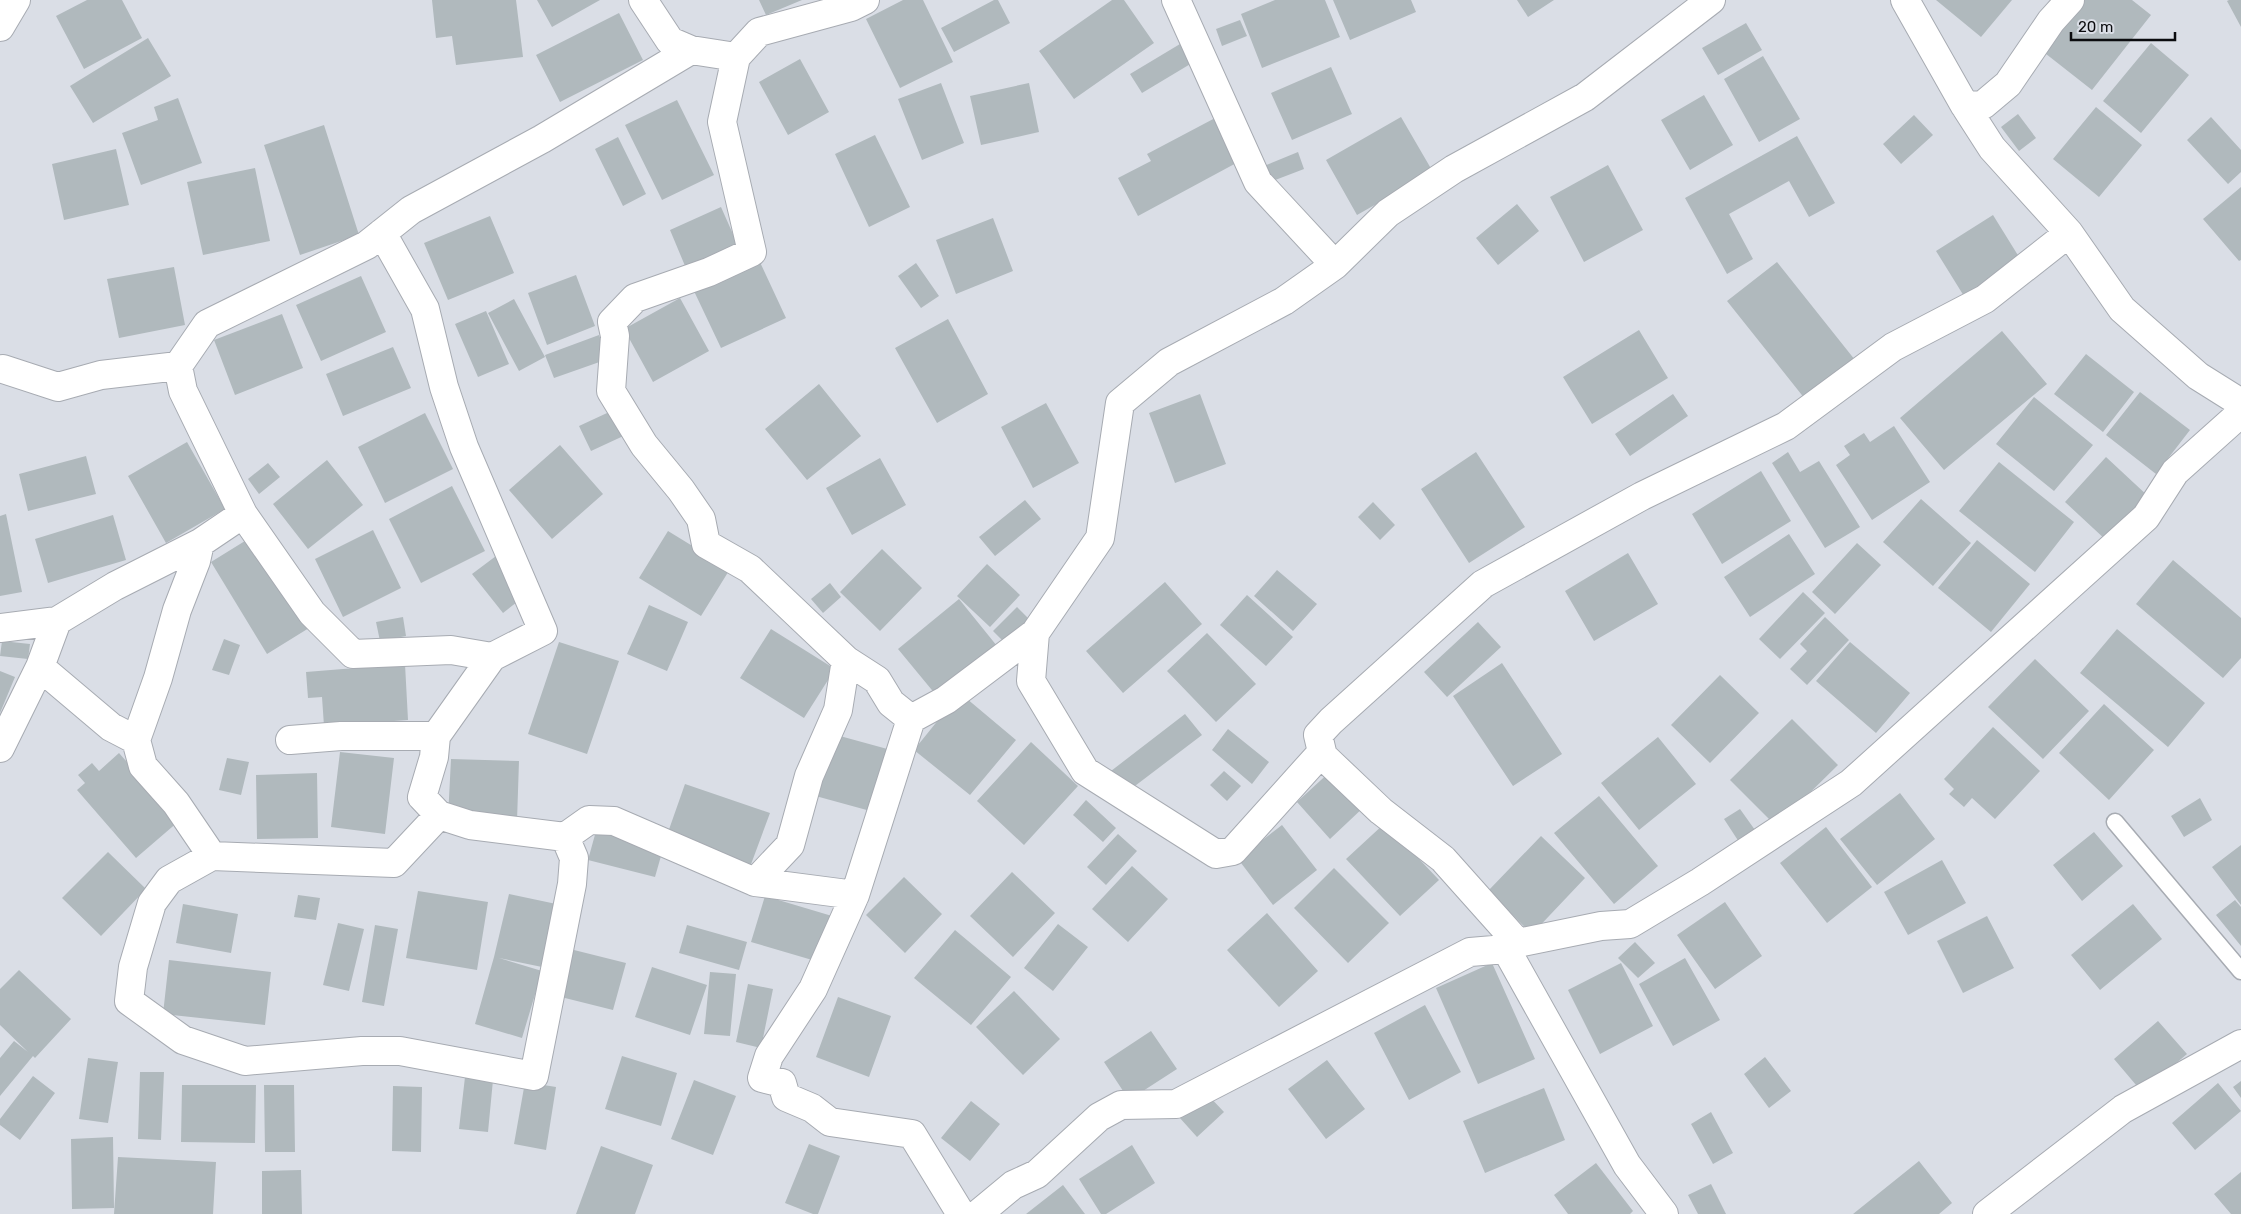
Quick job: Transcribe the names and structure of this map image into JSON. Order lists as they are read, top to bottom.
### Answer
{
  "scale_bar": "20 m"
}
